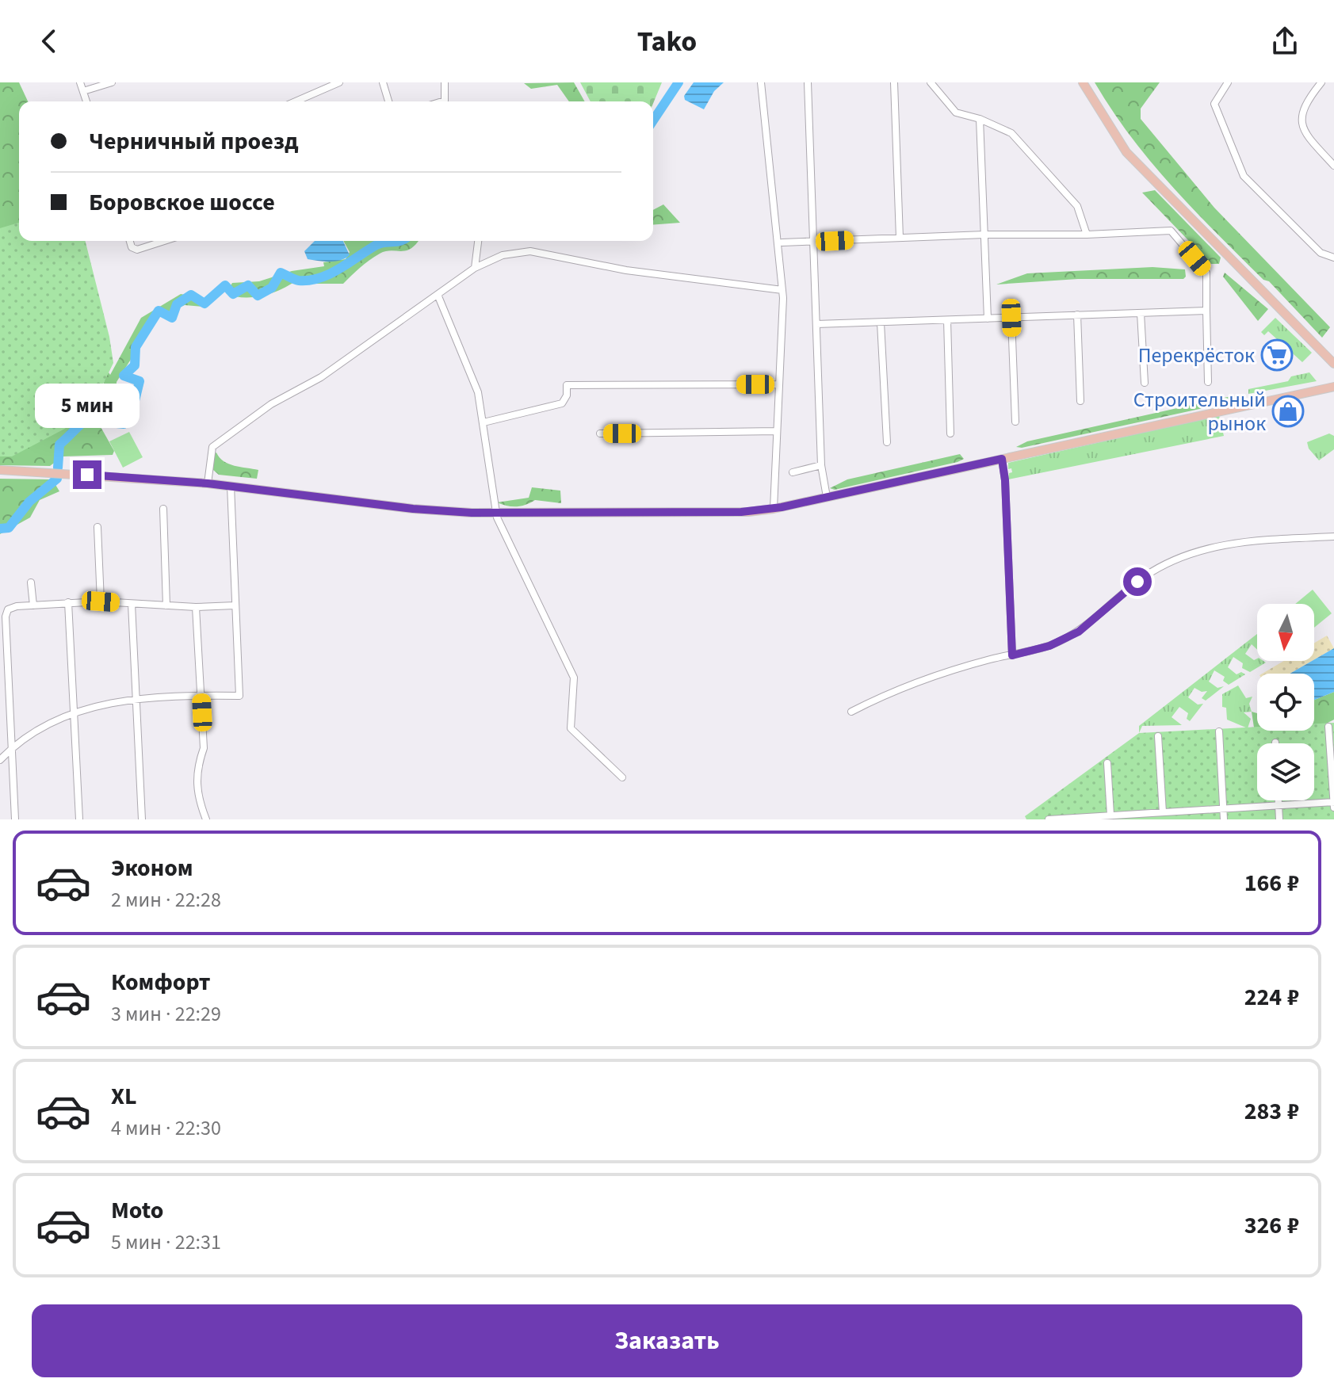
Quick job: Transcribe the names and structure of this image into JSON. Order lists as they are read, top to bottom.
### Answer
{
  "places": {
    "supermarket": ["Перекрёсток"],
    "shop": ["Строительный рынок"]
  },
  "north": "bottom",
  "page": {
    "header": "Tako",
    "banner": ["Черничный проезд", "Боровское шоссе"],
    "bubble": "5 мин",
    "list": [
      {
        "name": "Эконом",
        "note": "2 мин · 22:28",
        "value": "166 ₽"
      },
      {
        "name": "Комфорт",
        "note": "3 мин · 22:29",
        "value": "224 ₽"
      },
      {
        "name": "XL",
        "note": "4 мин · 22:30",
        "value": "283 ₽"
      },
      {
        "name": "Moto",
        "note": "5 мин · 22:31",
        "value": "326 ₽"
      }
    ],
    "buttons": "Заказать"
  }
}
